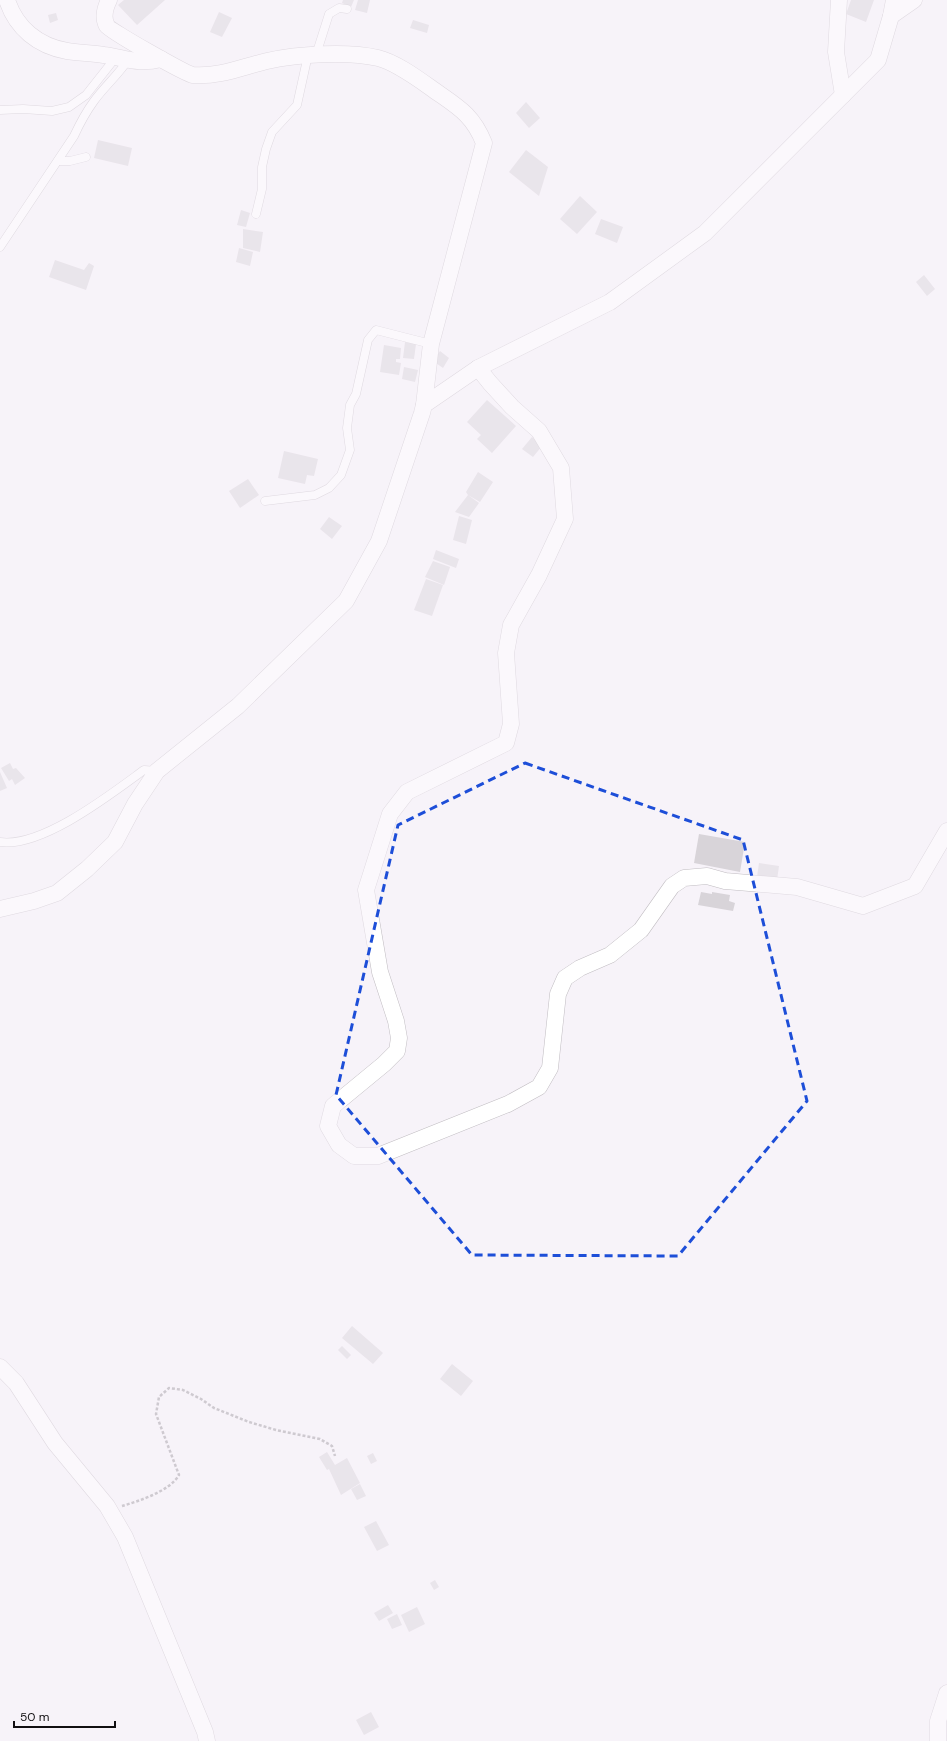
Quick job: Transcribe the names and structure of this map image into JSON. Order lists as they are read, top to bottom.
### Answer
{
  "scale_bar": "50 m"
}
